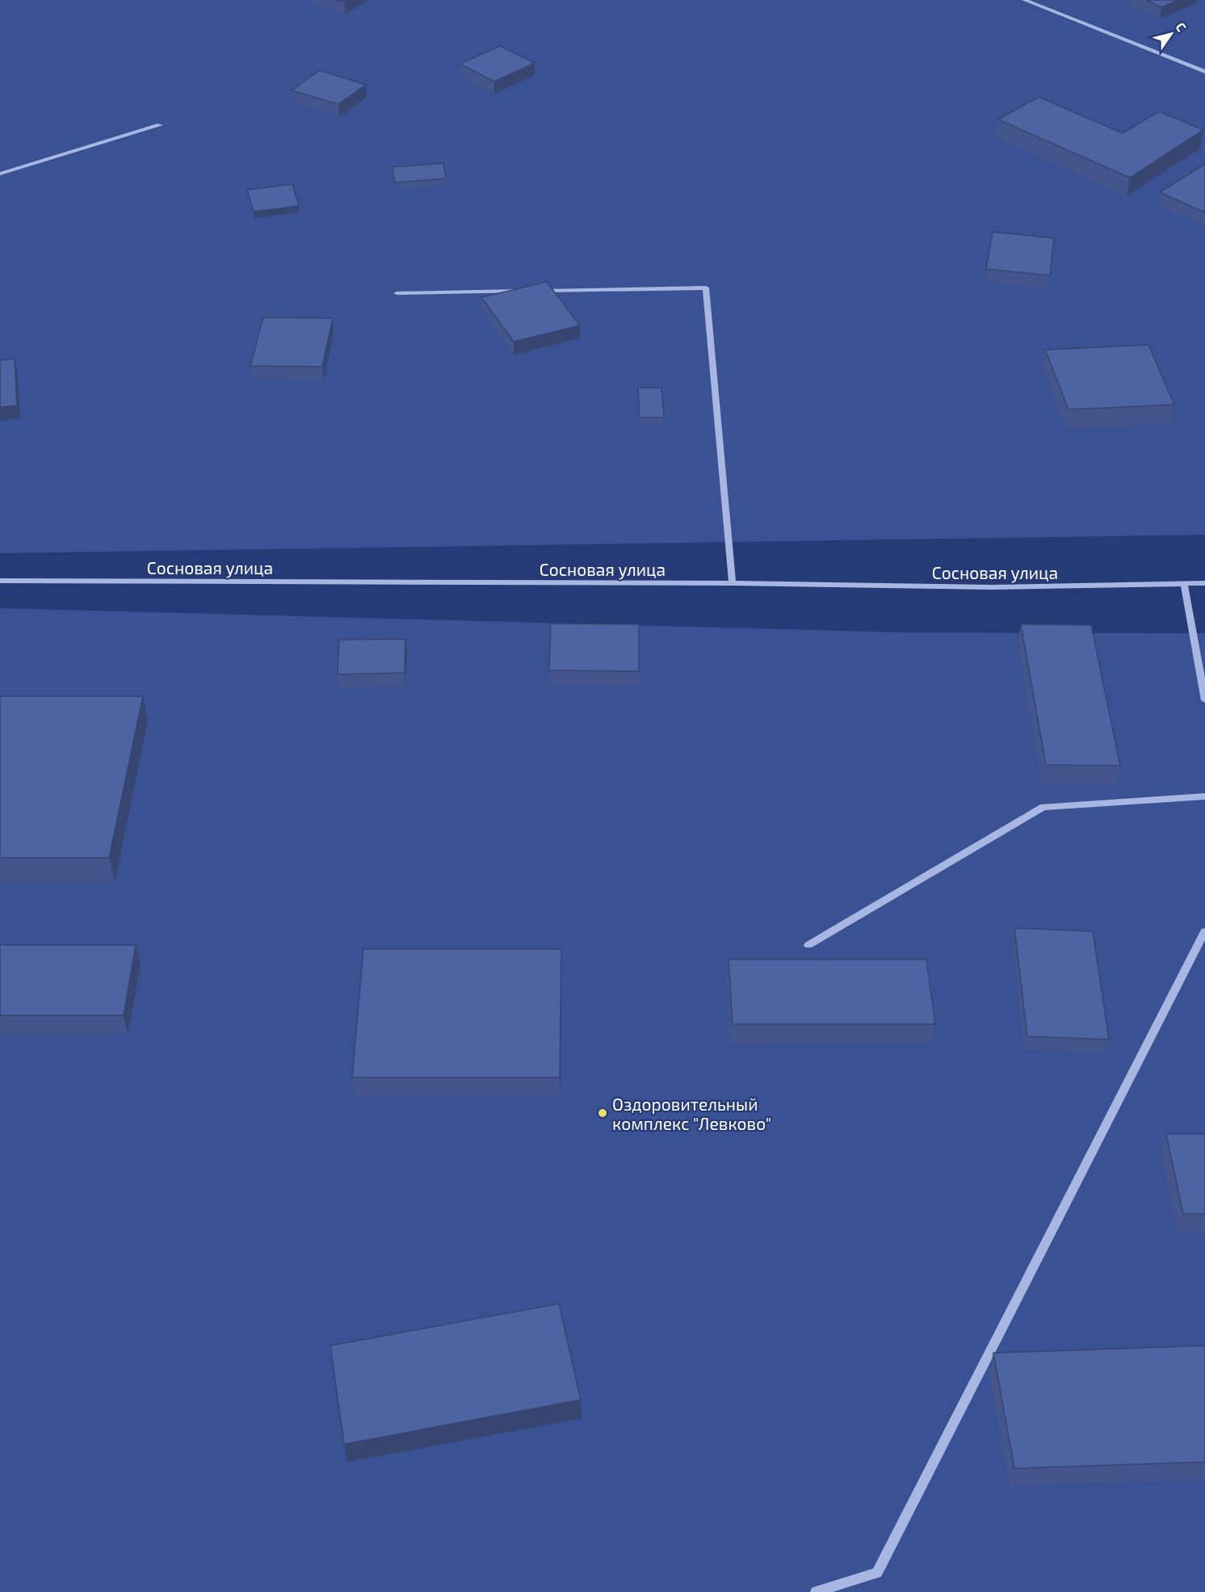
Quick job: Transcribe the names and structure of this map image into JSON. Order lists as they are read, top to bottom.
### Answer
{
  "streets": {
    "street": ["Сосновая улица"]
  },
  "places": ["Оздоровительный комплекс \"Левково\""],
  "north": "top right"
}
